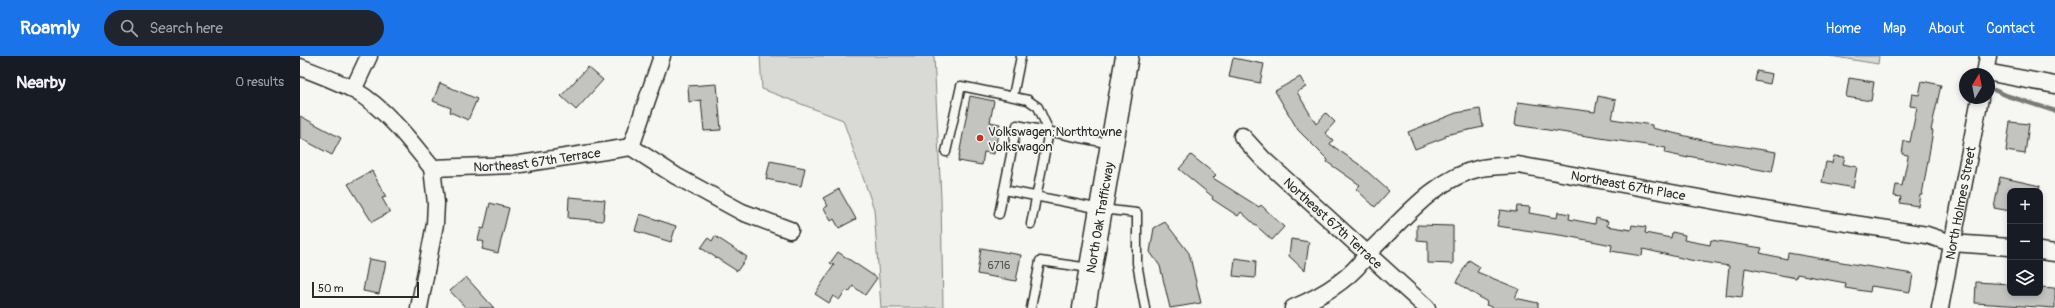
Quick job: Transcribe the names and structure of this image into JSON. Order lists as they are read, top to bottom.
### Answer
{
  "streets": {
    "main road": ["North Oak Trafficway"],
    "street": ["Northeast 67th Terrace", "Northeast 67th Place", "North Holmes Street"]
  },
  "crossings": [
    ["Northeast 67th Terrace", "Northeast 67th Place"],
    ["Northeast 67th Place", "North Holmes Street"]
  ],
  "places": ["Volkswagen;Northtowne Volkswagon"],
  "house_numbers": ["6716"],
  "scale_bar": "50 m",
  "north": "top",
  "page": {
    "header": "Roamly",
    "search": "Search here",
    "nav": [
      "Home",
      "Map",
      "About",
      "Contact"
    ],
    "heading": ["Nearby", "0 results"],
    "map_buttons": ["+", "−"],
    "scale": "50 m"
  }
}
